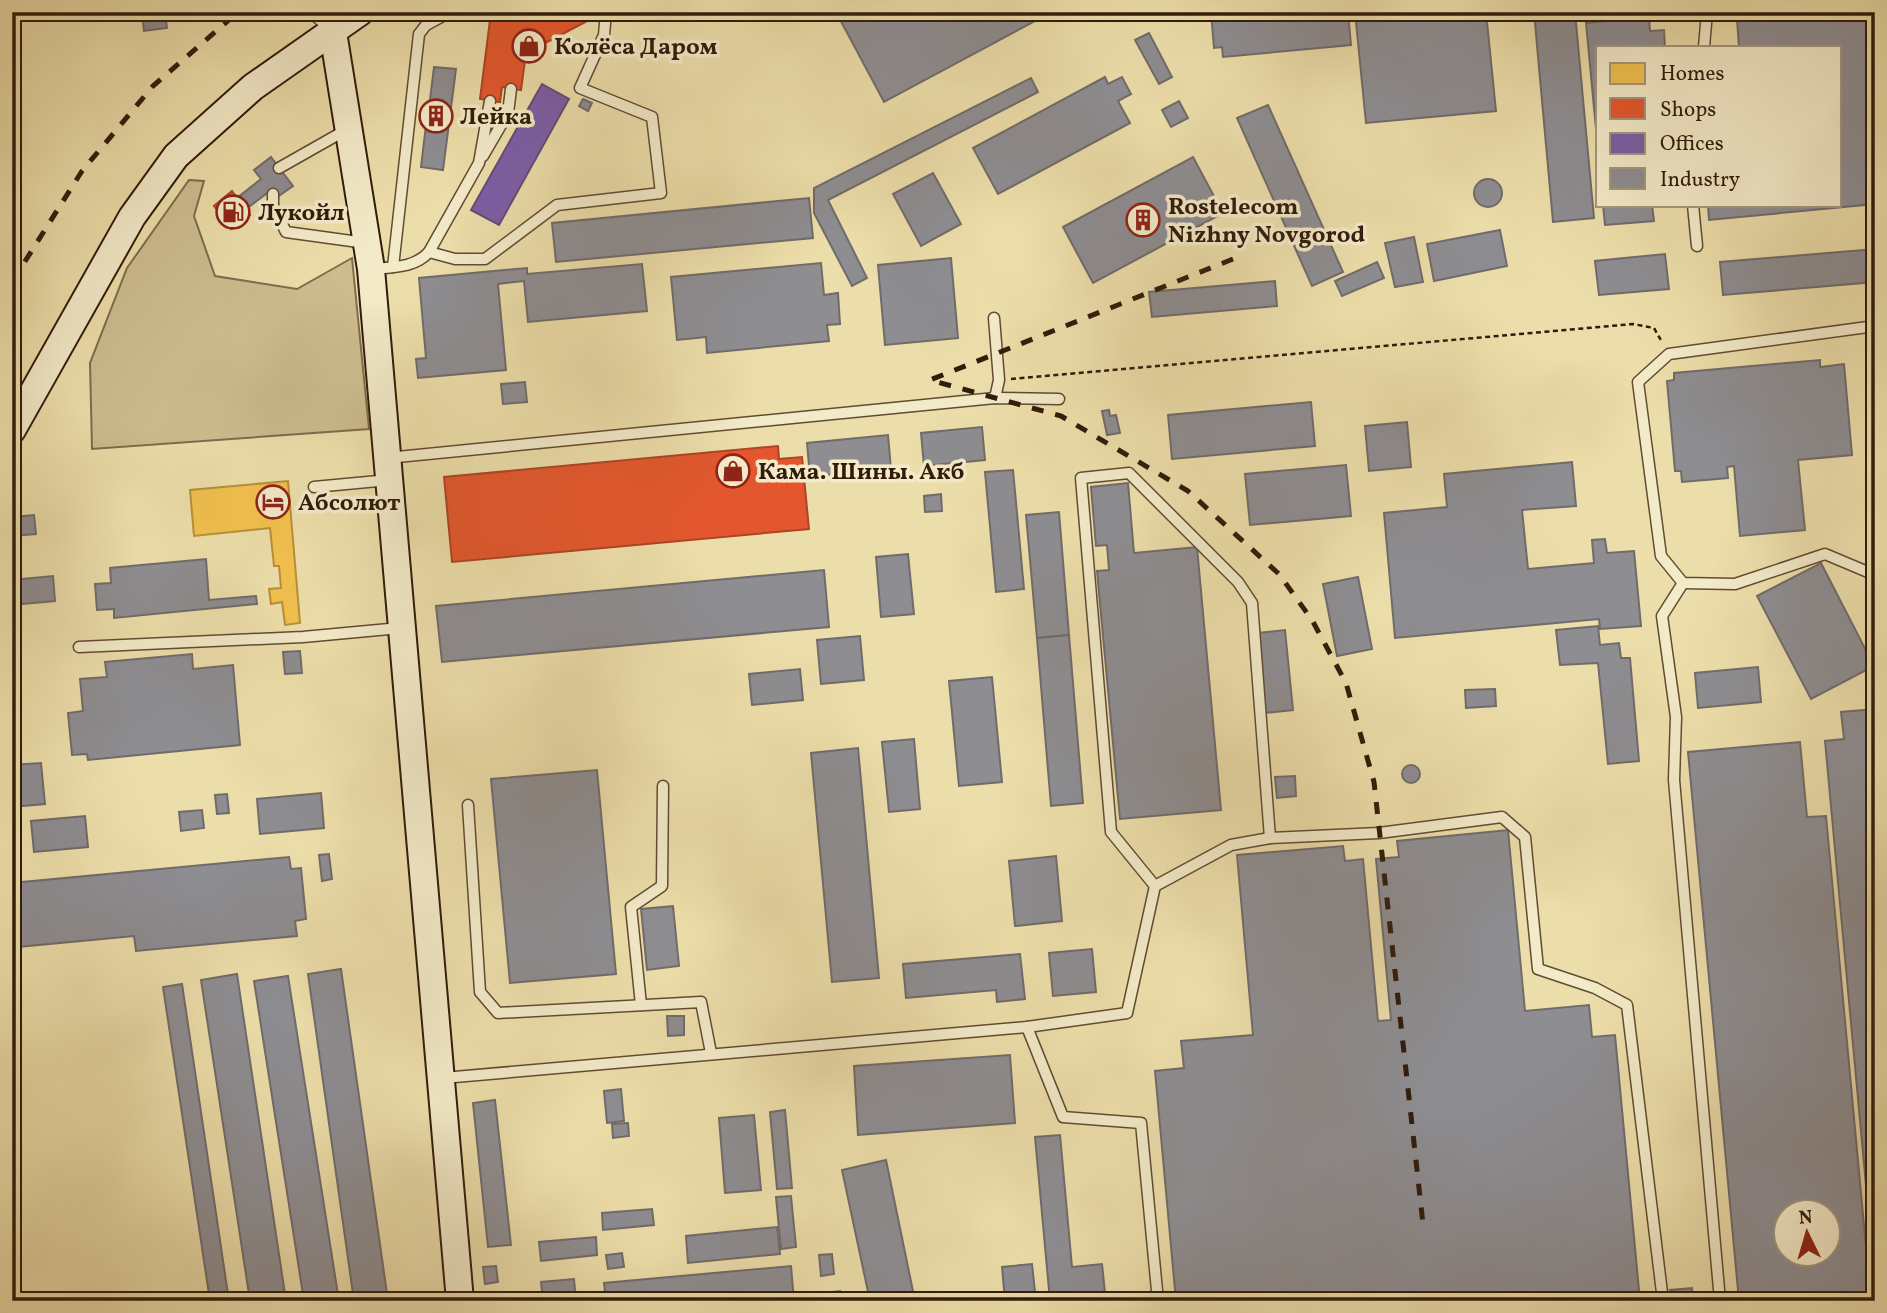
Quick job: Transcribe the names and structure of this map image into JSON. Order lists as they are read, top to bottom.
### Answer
{
  "places": {
    "shop": ["Колёса Даром", "Кама. Шины. Акб"],
    "building": ["Лейка", "Rostelecom Nizhny Novgorod"],
    "fuel station": ["Лукойл"],
    "hotel": ["Абсолют"]
  },
  "legend": [
    "Homes",
    "Shops",
    "Offices",
    "Industry"
  ],
  "north": "top"
}
